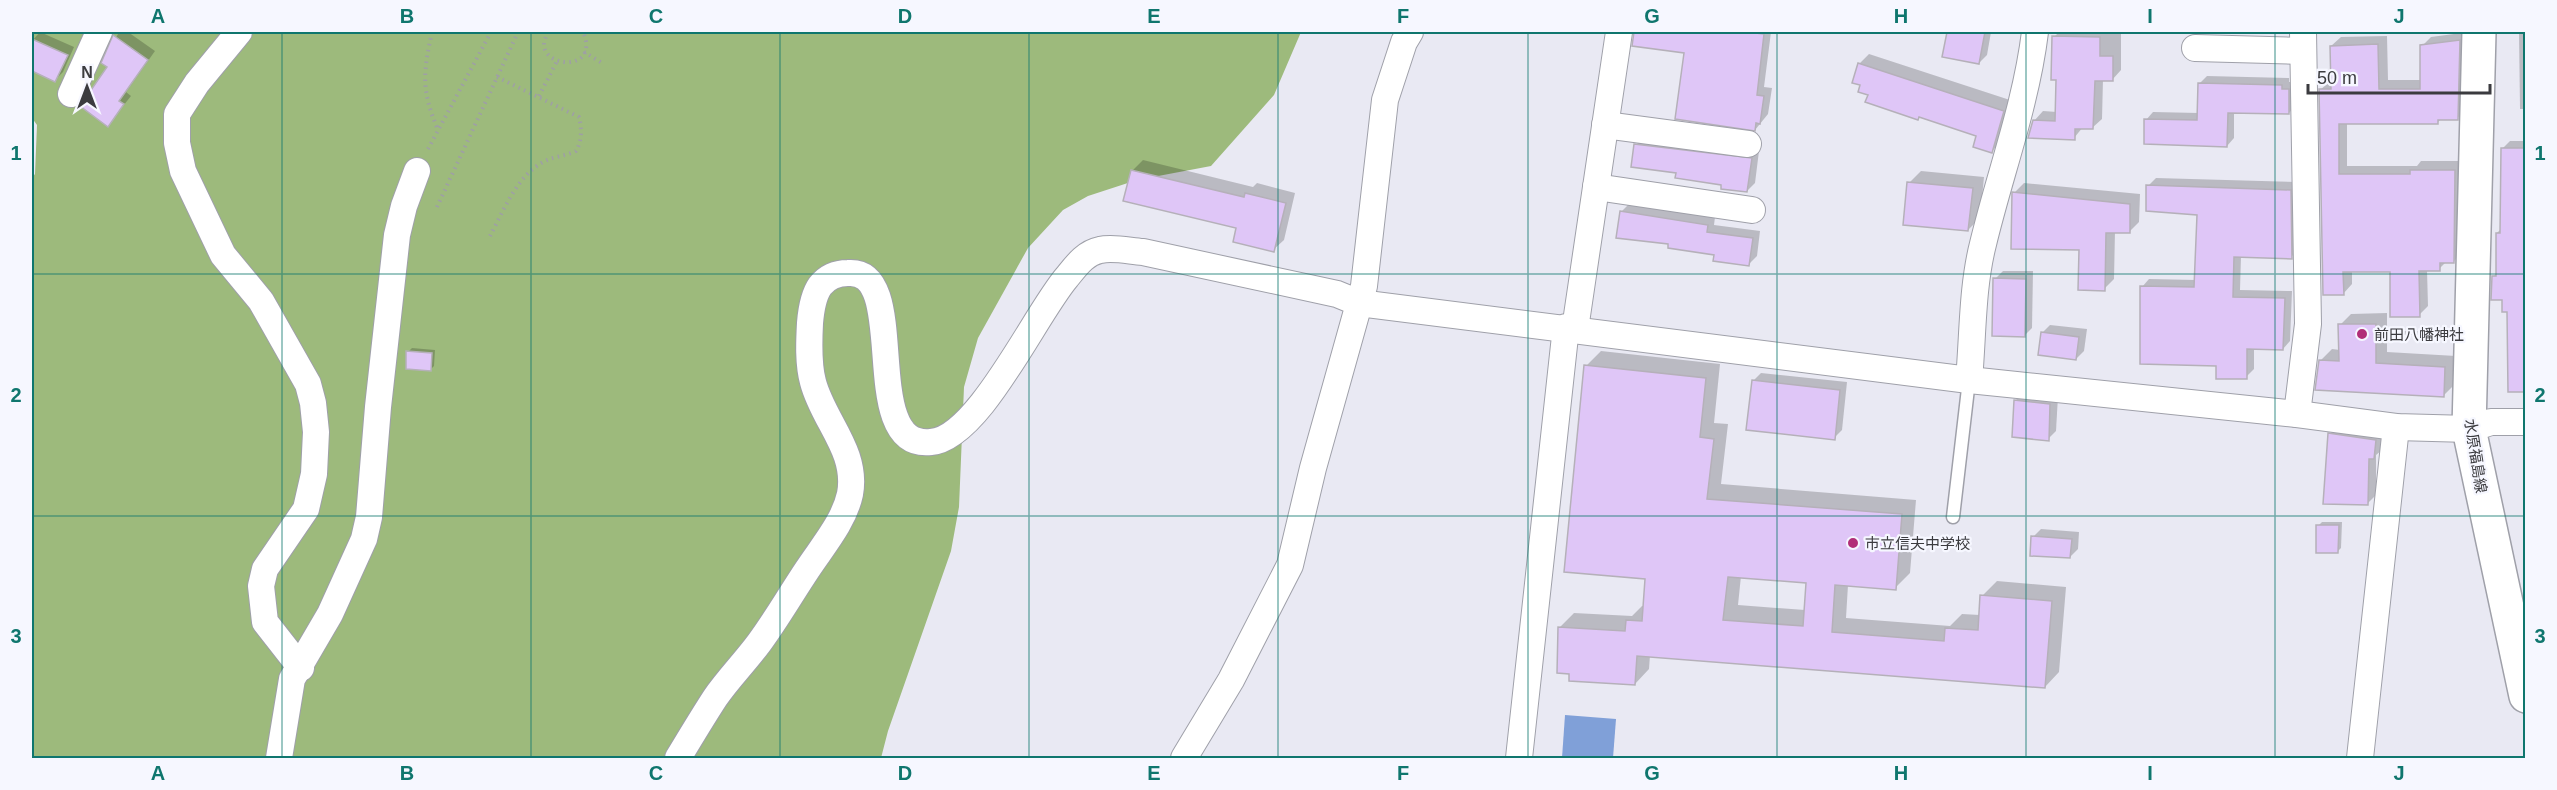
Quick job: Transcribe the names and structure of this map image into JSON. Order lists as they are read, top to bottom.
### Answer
{
  "streets": {
    "main road": ["水原福島線"]
  },
  "places": ["前田八幡神社", "市立信夫中学校"],
  "scale_bar": "50 m",
  "north": "top",
  "grid": {
    "columns": [
      "A",
      "B",
      "C",
      "D",
      "E",
      "F",
      "G",
      "H",
      "I",
      "J"
    ],
    "rows": ["1", "2", "3"]
  }
}
